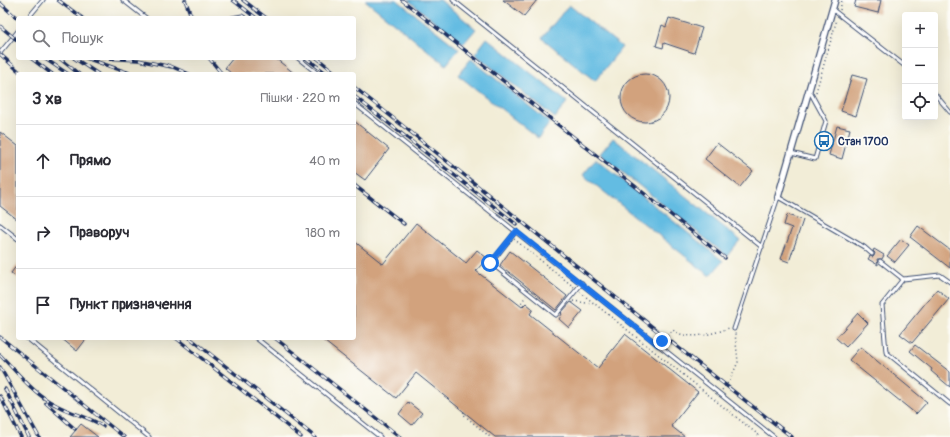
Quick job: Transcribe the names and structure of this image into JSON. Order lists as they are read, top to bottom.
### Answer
{
  "places": {
    "bus stop": ["Стан 1700"]
  },
  "page": {
    "map_buttons": ["+", "−"],
    "search": "Пошук",
    "heading": ["3 хв", "Пішки · 220 m"],
    "list": [
      ["Прямо", "40 m"],
      ["Праворуч", "180 m"],
      "Пункт призначення"
    ]
  }
}
